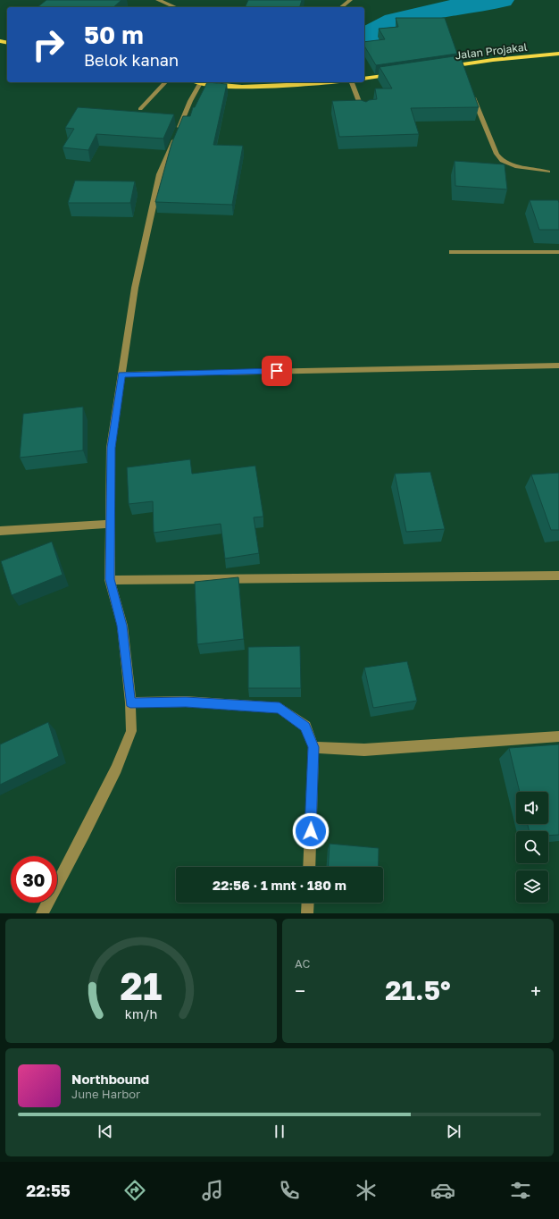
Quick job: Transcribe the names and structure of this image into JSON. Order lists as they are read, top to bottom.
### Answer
{
  "streets": {
    "main road": ["Jalan Projakal"]
  },
  "page": {
    "turn": ["50 m", "Belok kanan"],
    "limit": "30",
    "trip": "22:56 · 1 mnt · 180 m",
    "tile": "AC",
    "heat": ["−", "21.5°", "+"],
    "song": ["Northbound", "June Harbor"],
    "tabs": "22:55",
    "gauge": ["21", "km/h"]
  }
}
